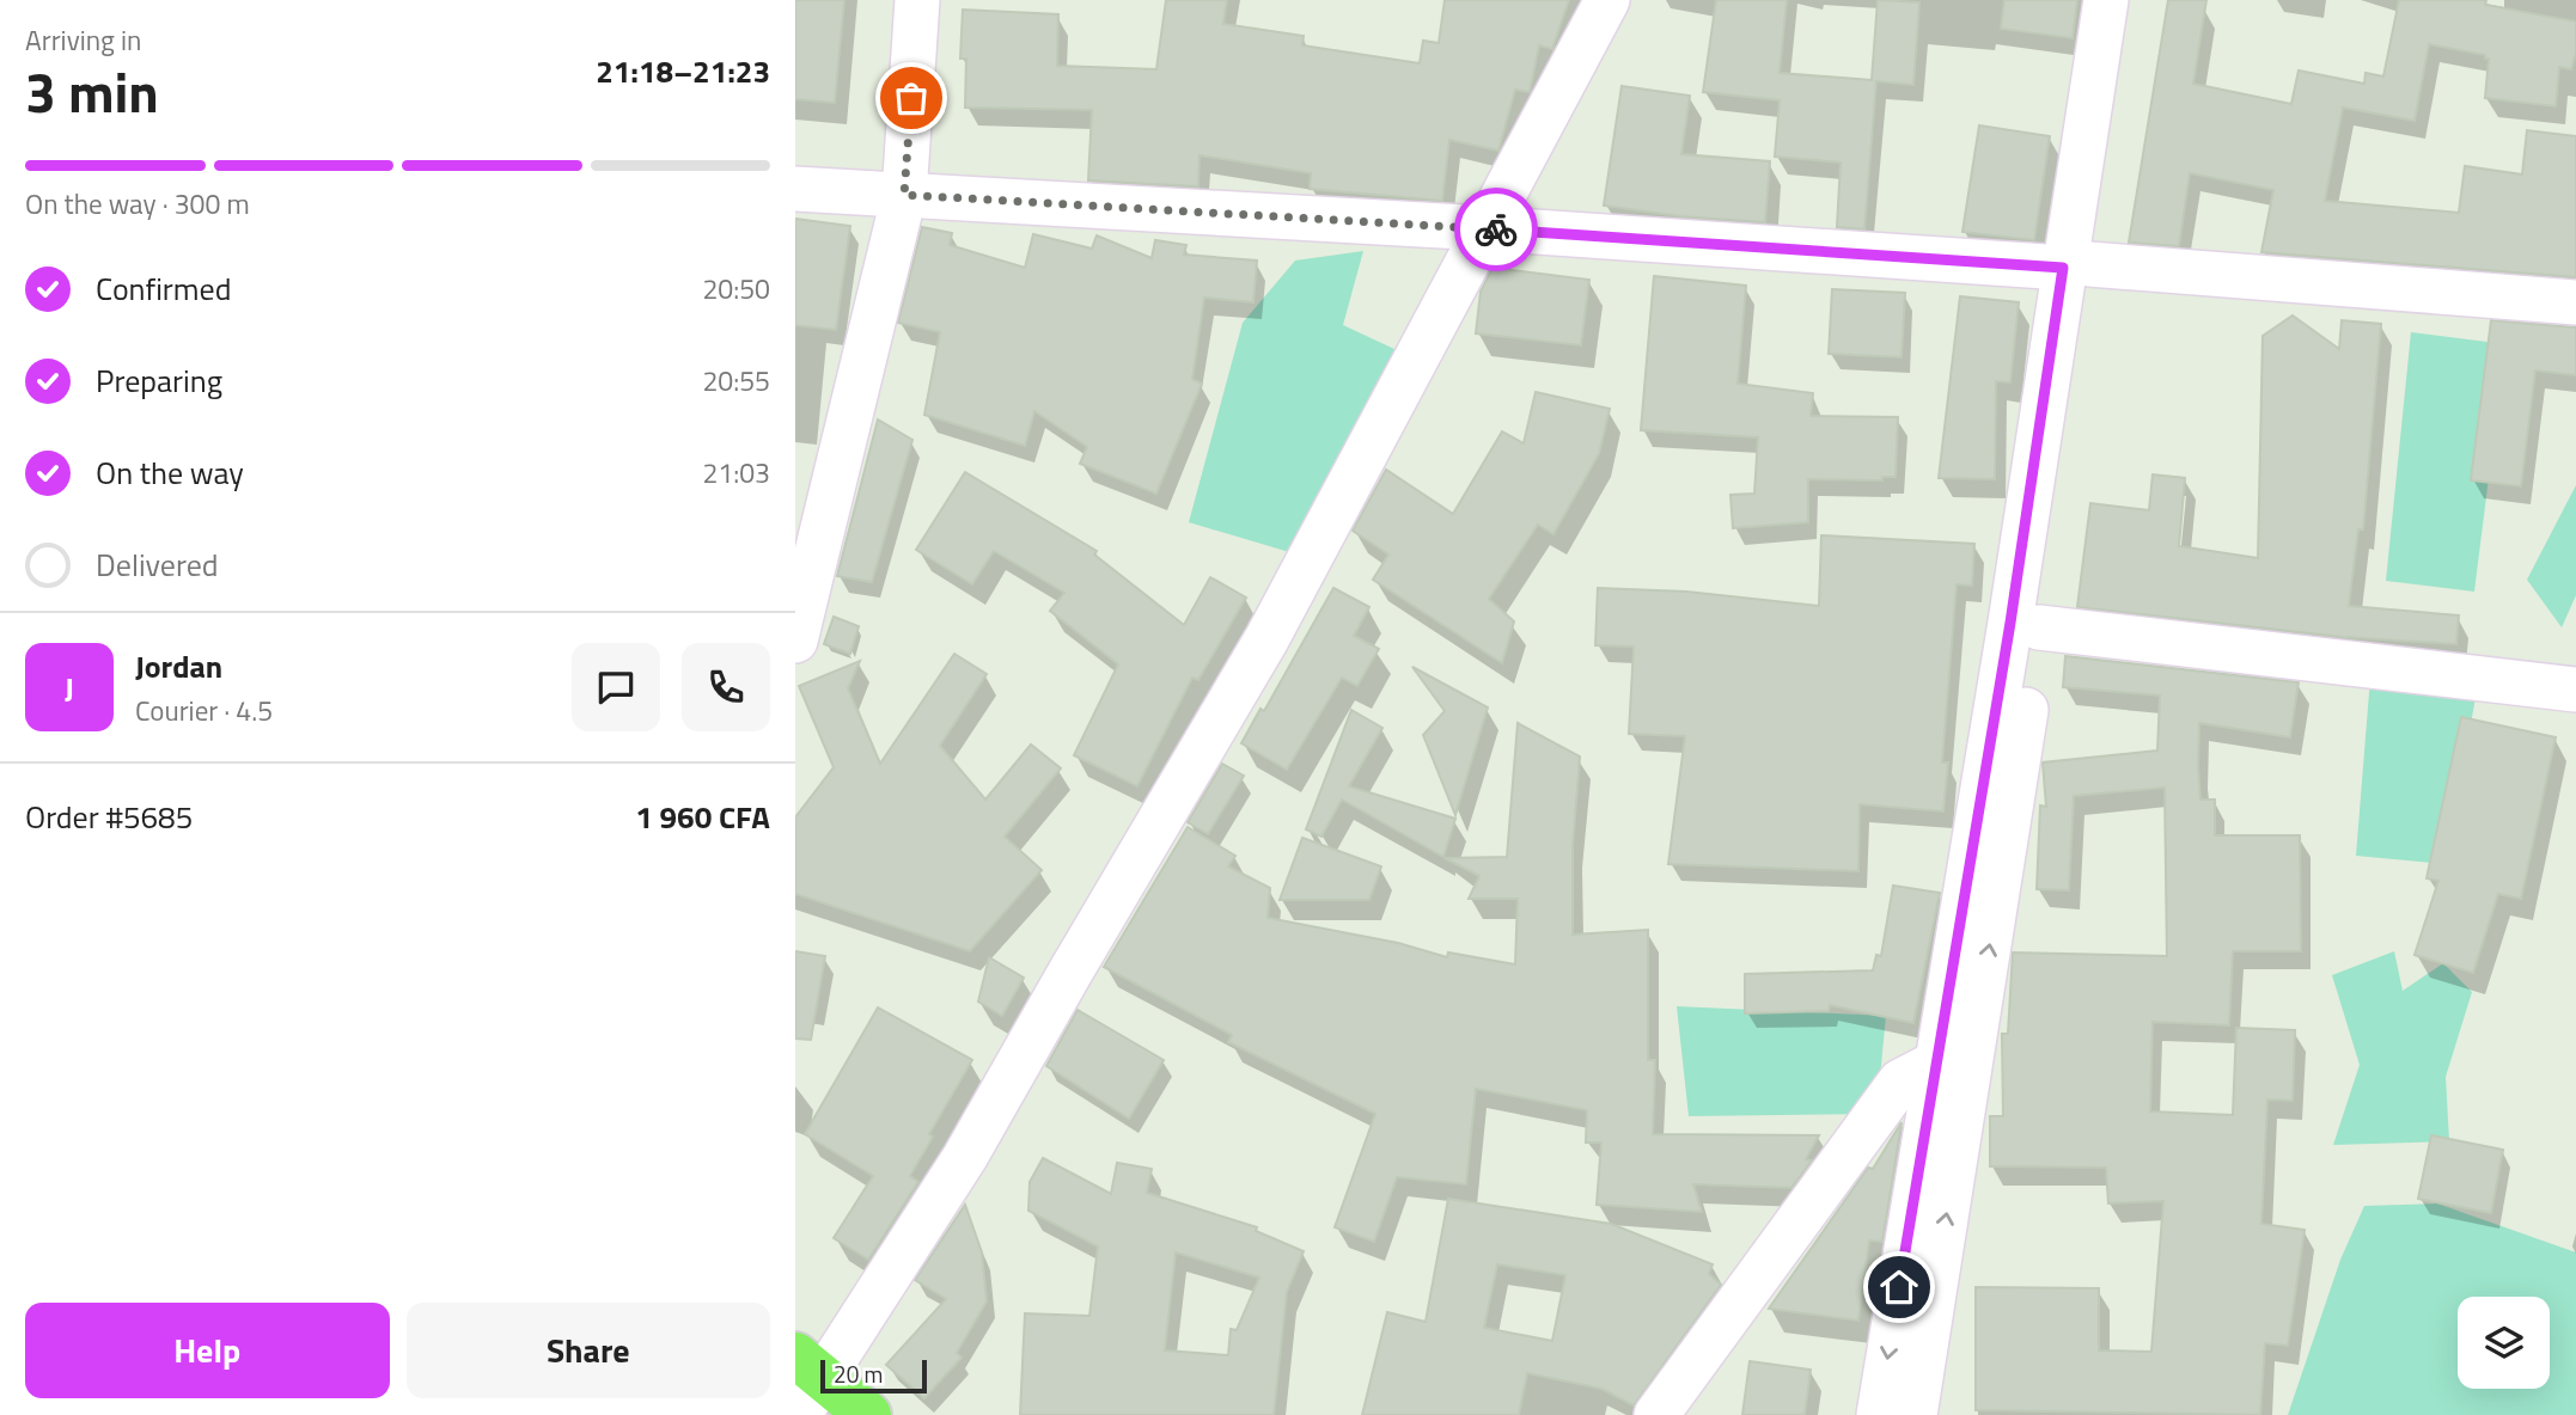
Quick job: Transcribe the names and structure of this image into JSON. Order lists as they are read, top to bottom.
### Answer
{
  "scale_bar": "20 m",
  "page": {
    "heading": ["3 min", "Arriving in", "21:18–21:23"],
    "panel": [
      "Jordan",
      "Courier · 4.5",
      "Order #5685",
      "1 960 CFA"
    ],
    "bar": "On the way · 300 m",
    "list": [
      ["Confirmed", "20:50"],
      ["Preparing", "20:55"],
      ["On the way", "21:03"],
      "Delivered"
    ],
    "round": "J",
    "buttons": ["Help", "Share"],
    "scale": "20 m"
  }
}
